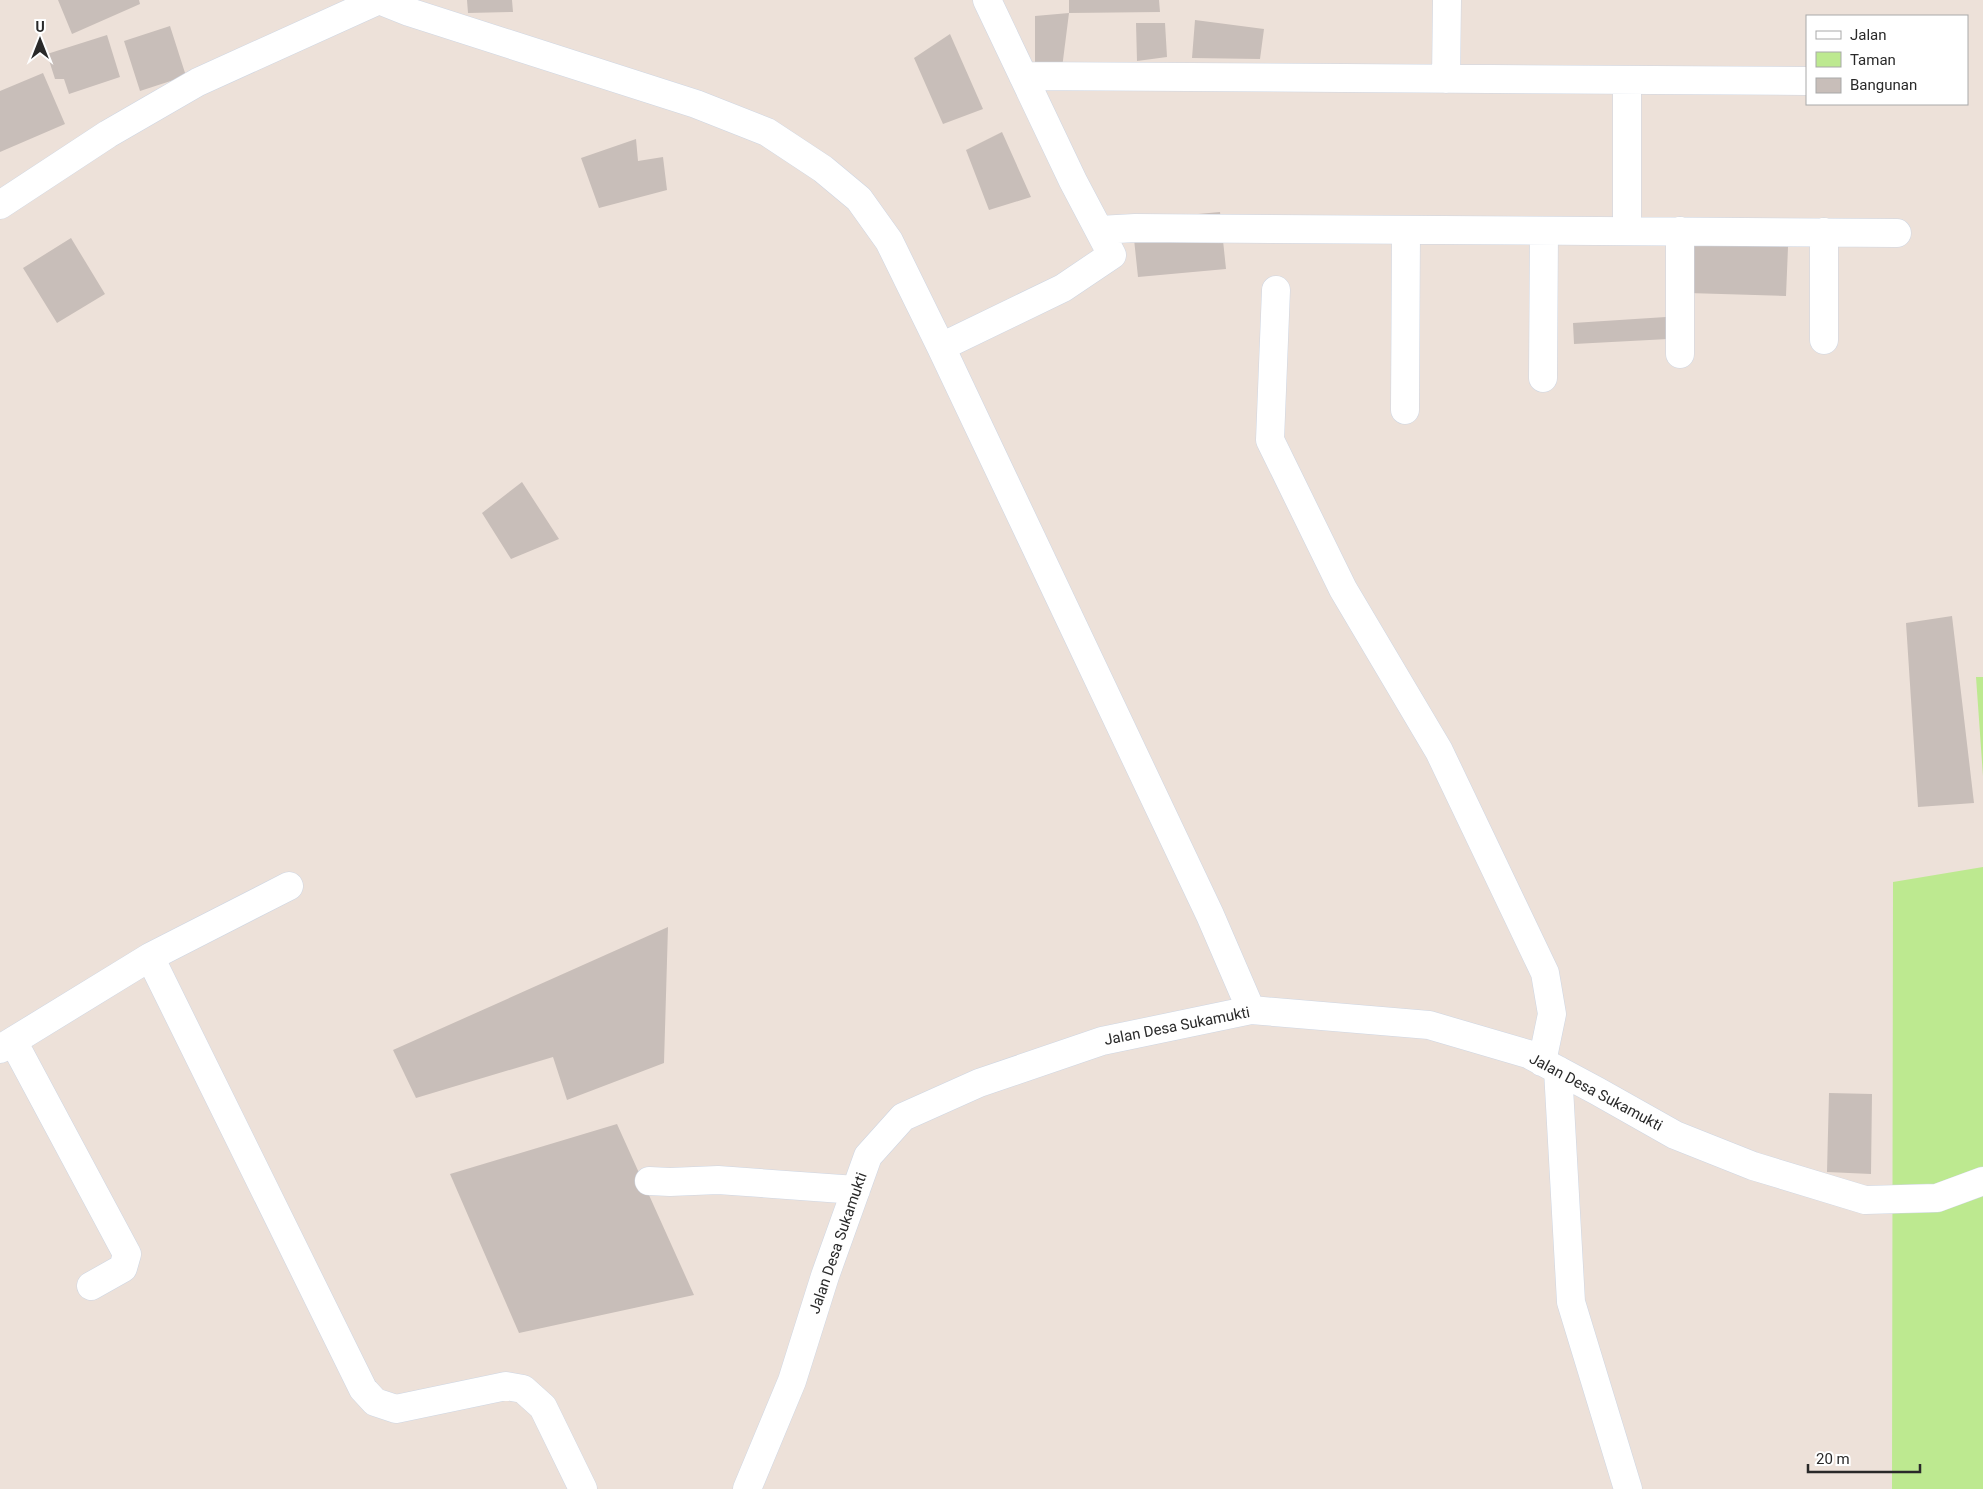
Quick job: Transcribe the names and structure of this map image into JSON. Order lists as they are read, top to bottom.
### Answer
{
  "streets": {
    "street": ["Jalan Desa Sukamukti"]
  },
  "legend": ["Jalan", "Taman", "Bangunan"],
  "scale_bar": "20 m",
  "north": "top"
}
